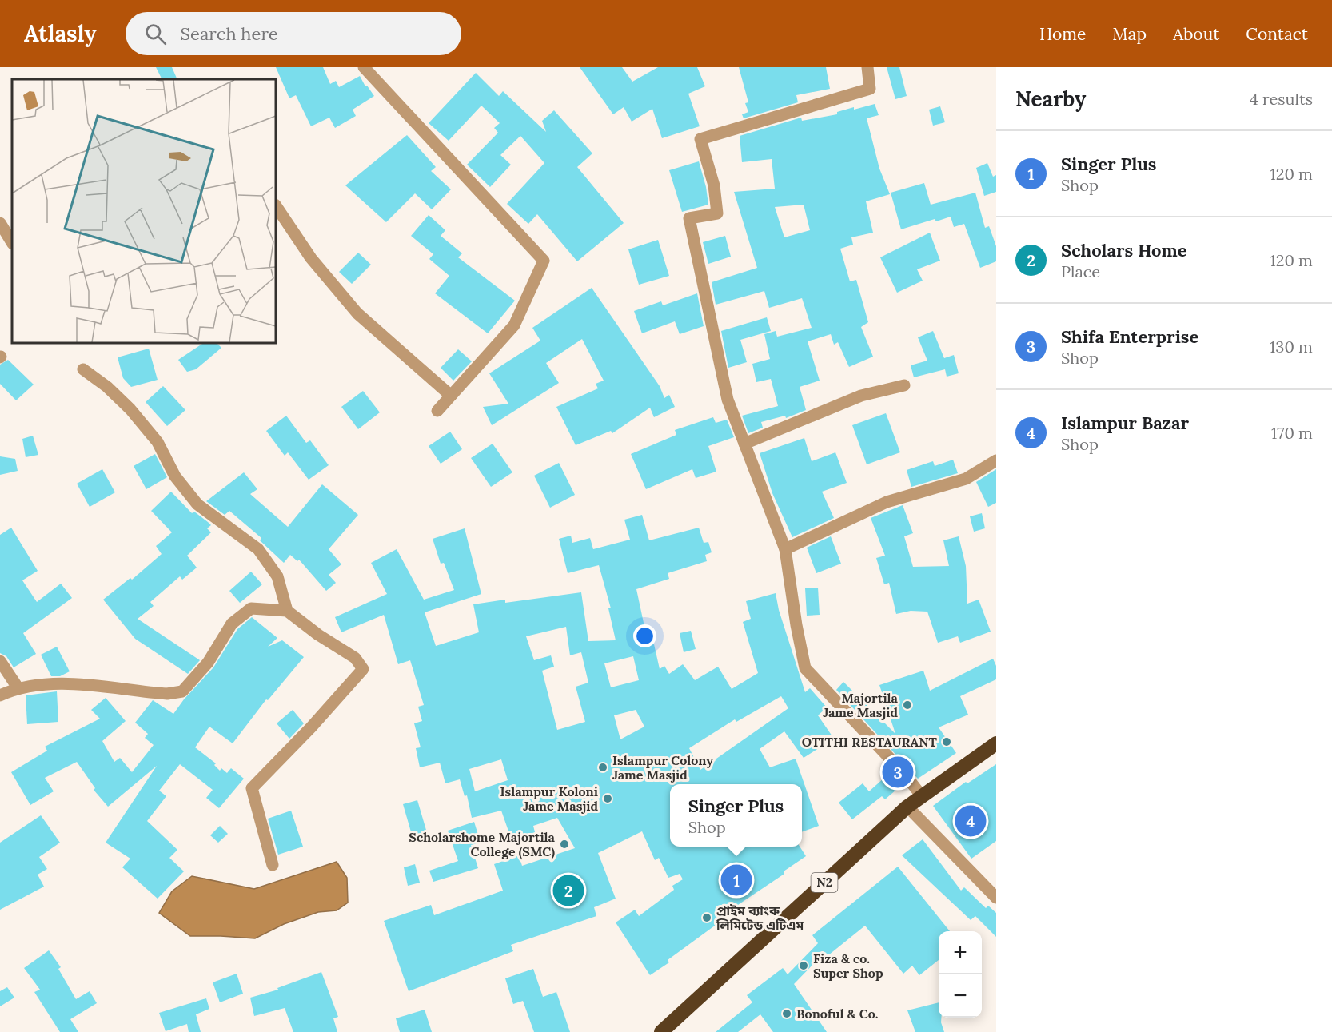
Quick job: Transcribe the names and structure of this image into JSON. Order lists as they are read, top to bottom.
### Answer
{
  "streets": {
    "highway": ["N2"]
  },
  "places": [
    "Majortila Jame Masjid",
    "OTITHI RESTAURANT",
    "Islampur Colony Jame Masjid",
    "Islampur Koloni Jame Masjid",
    "Scholarshome Majortila College (SMC)",
    "প্রাইম ব্যাংক লিমিটেড এটিএম",
    "Fiza & co. Super Shop",
    "Bonoful & Co."
  ],
  "page": {
    "header": "Atlasly",
    "search": "Search here",
    "nav": [
      "Home",
      "Map",
      "About",
      "Contact"
    ],
    "heading": ["Nearby", "4 results"],
    "list": [
      {
        "mark": "1",
        "name": "Singer Plus",
        "note": "Shop",
        "value": "120 m"
      },
      {
        "mark": "2",
        "name": "Scholars Home",
        "note": "Place",
        "value": "120 m"
      },
      {
        "mark": "3",
        "name": "Shifa Enterprise",
        "note": "Shop",
        "value": "130 m"
      },
      {
        "mark": "4",
        "name": "Islampur Bazar",
        "note": "Shop",
        "value": "170 m"
      }
    ],
    "pins": [
      "3",
      "4",
      "1",
      "2"
    ],
    "popup": ["Singer Plus", "Shop"],
    "map_buttons": ["+", "−"]
  }
}
